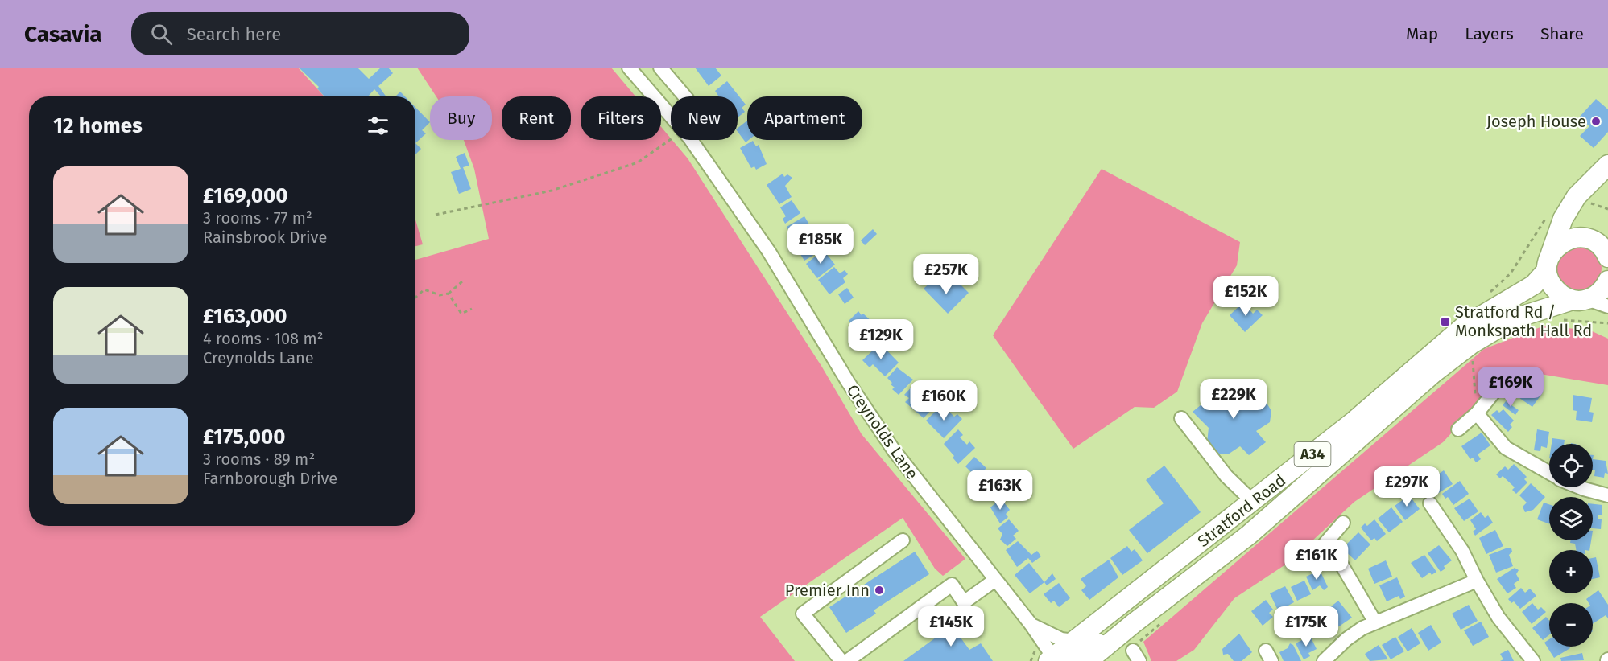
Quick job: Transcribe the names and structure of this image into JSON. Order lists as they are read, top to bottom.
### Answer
{
  "streets": {
    "highway": ["A34", "Stratford Road"],
    "street": ["Creynolds Lane"]
  },
  "crossings": [
    ["Creynolds Lane", "Stratford Road"],
    ["A34", "Stratford Road"]
  ],
  "places": {
    "other": ["Joseph House", "Premier Inn"],
    "transit": ["Stratford Rd / Monkspath Hall Rd"]
  },
  "page": {
    "header": "Casavia",
    "search": "Search here",
    "nav": ["Map", "Layers", "Share"],
    "chip": [
      "Buy",
      "Rent",
      "Filters",
      "New",
      "Apartment"
    ],
    "heading": "12 homes",
    "list": [
      {
        "name": "£169,000",
        "note": "3 rooms · 77 m² · Rainsbrook Drive"
      },
      {
        "name": "£163,000",
        "note": "4 rooms · 108 m² · Creynolds Lane"
      },
      {
        "name": "£175,000",
        "note": "3 rooms · 89 m² · Farnborough Drive"
      }
    ],
    "price": [
      "£185K",
      "£257K",
      "£152K",
      "£129K",
      "£169K",
      "£229K",
      "£160K",
      "£297K",
      "£163K",
      "£161K",
      "£145K",
      "£175K"
    ],
    "map_buttons": ["+", "−"]
  }
}
